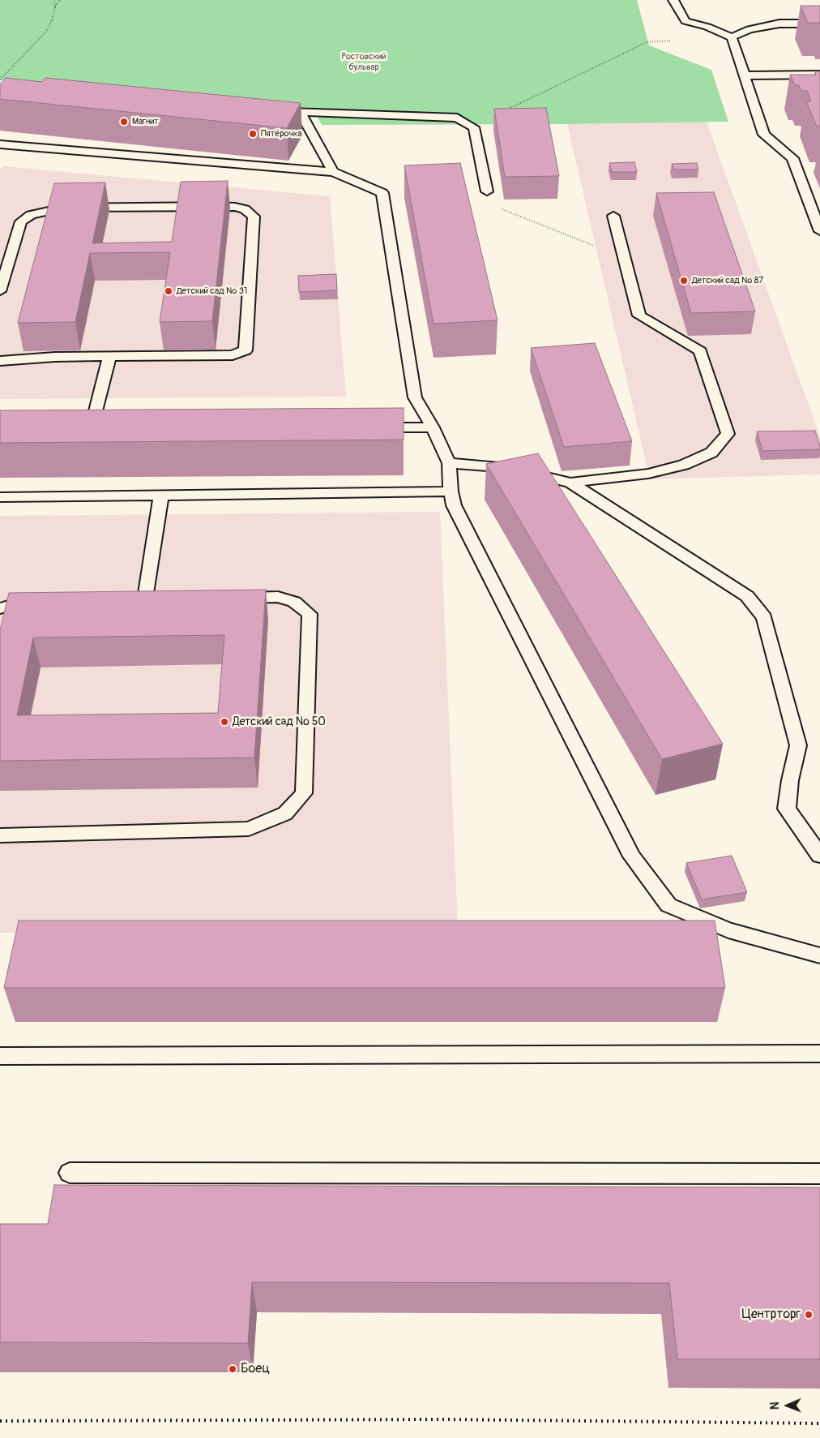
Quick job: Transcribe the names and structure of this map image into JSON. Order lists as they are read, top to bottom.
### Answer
{
  "parks": ["Ростовский бульвар"],
  "places": [
    "Магнит",
    "Пятёрочка",
    "Детский сад № 87",
    "Детский сад № 31",
    "Детский сад № 50",
    "Центрторг",
    "Боец"
  ],
  "north": "left"
}
